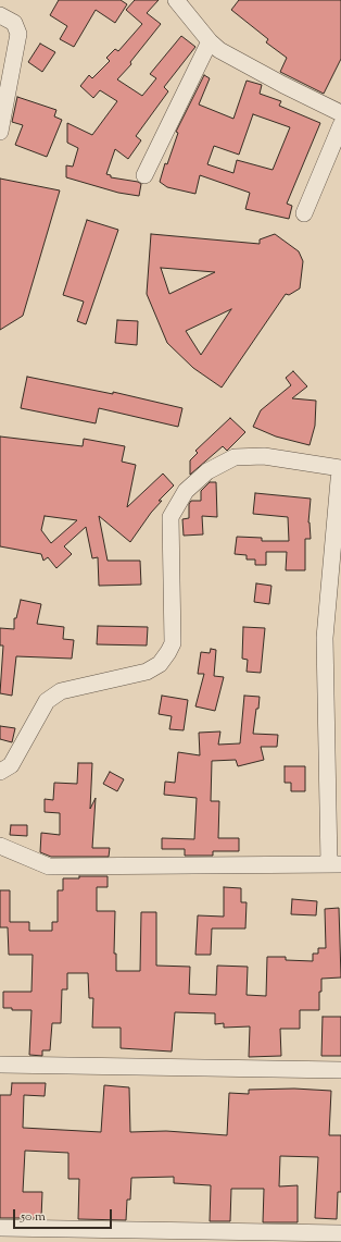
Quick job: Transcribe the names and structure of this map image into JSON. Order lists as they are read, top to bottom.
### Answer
{
  "scale_bar": "50 m"
}
